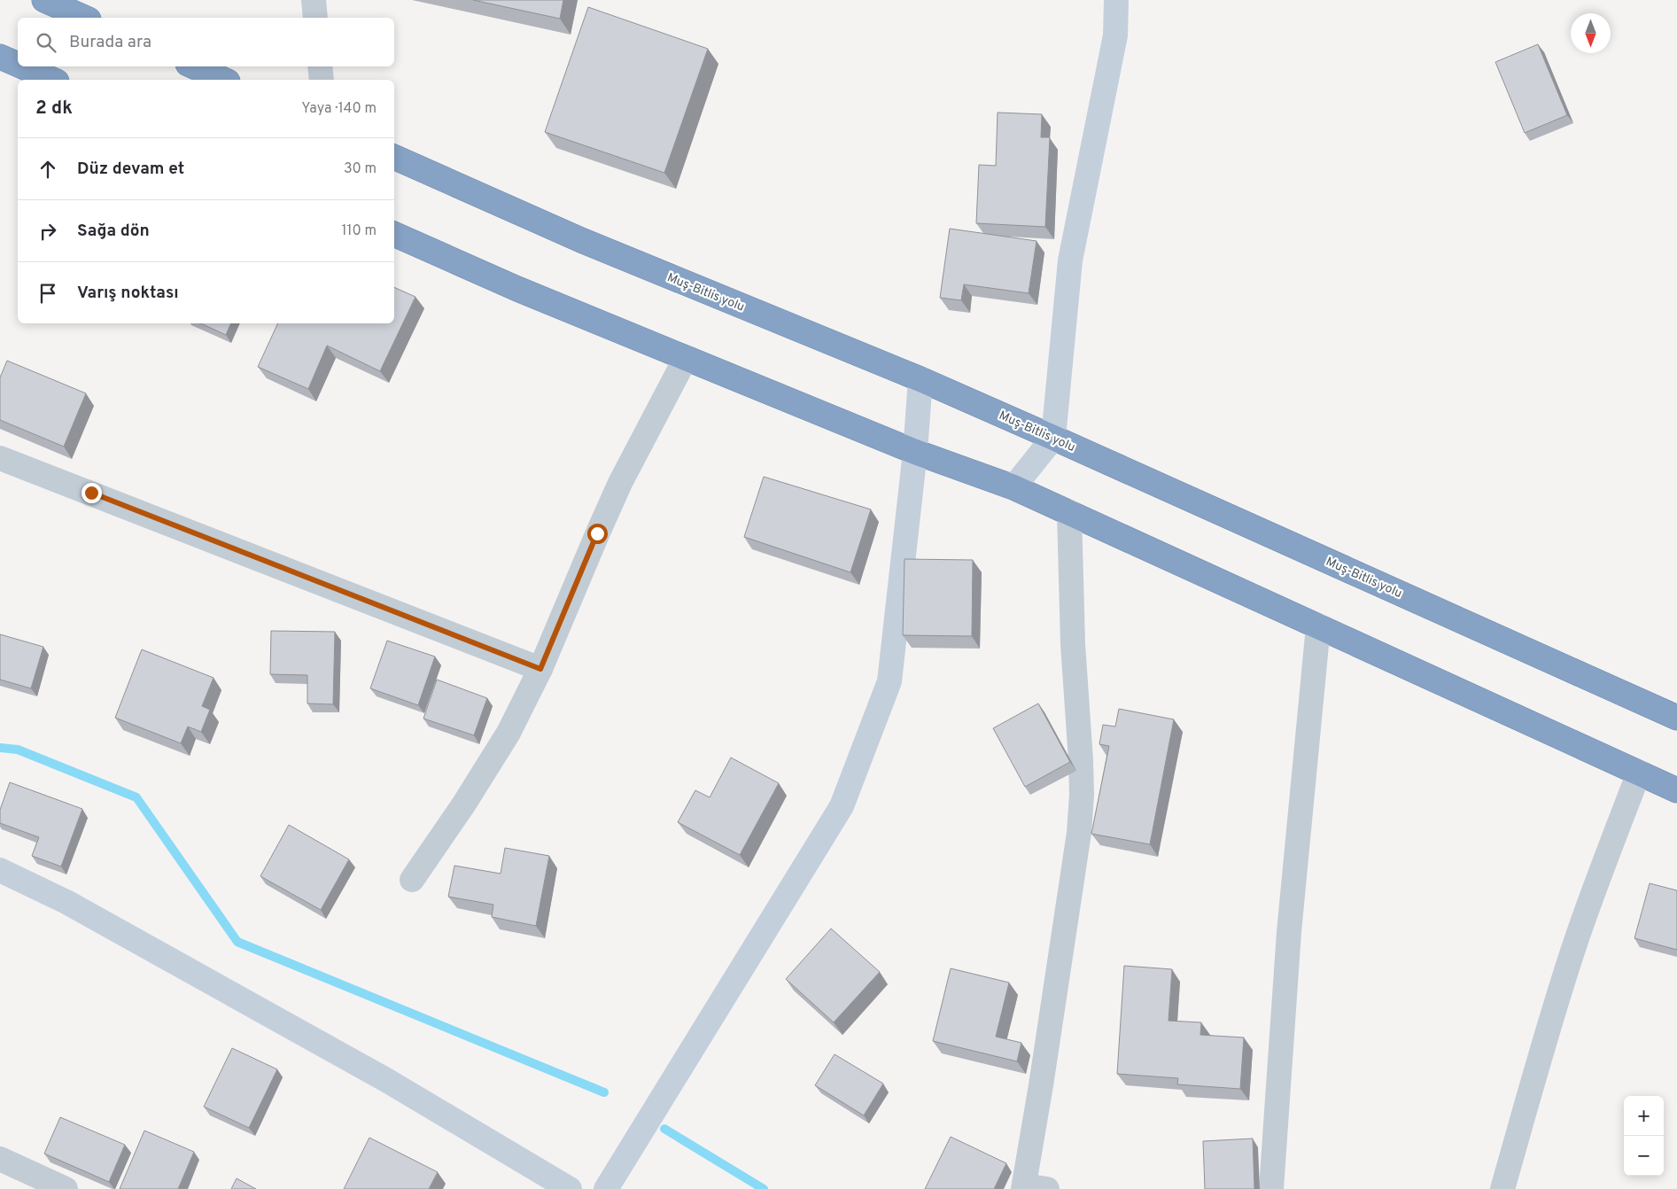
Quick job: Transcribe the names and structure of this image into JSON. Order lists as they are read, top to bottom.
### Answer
{
  "streets": {
    "highway": ["Muş-Bitlis yolu"]
  },
  "north": "bottom",
  "page": {
    "search": "Burada ara",
    "heading": ["2 dk", "Yaya · 140 m"],
    "list": [
      ["Düz devam et", "30 m"],
      ["Sağa dön", "110 m"],
      "Varış noktası"
    ],
    "map_buttons": ["+", "−"]
  }
}
